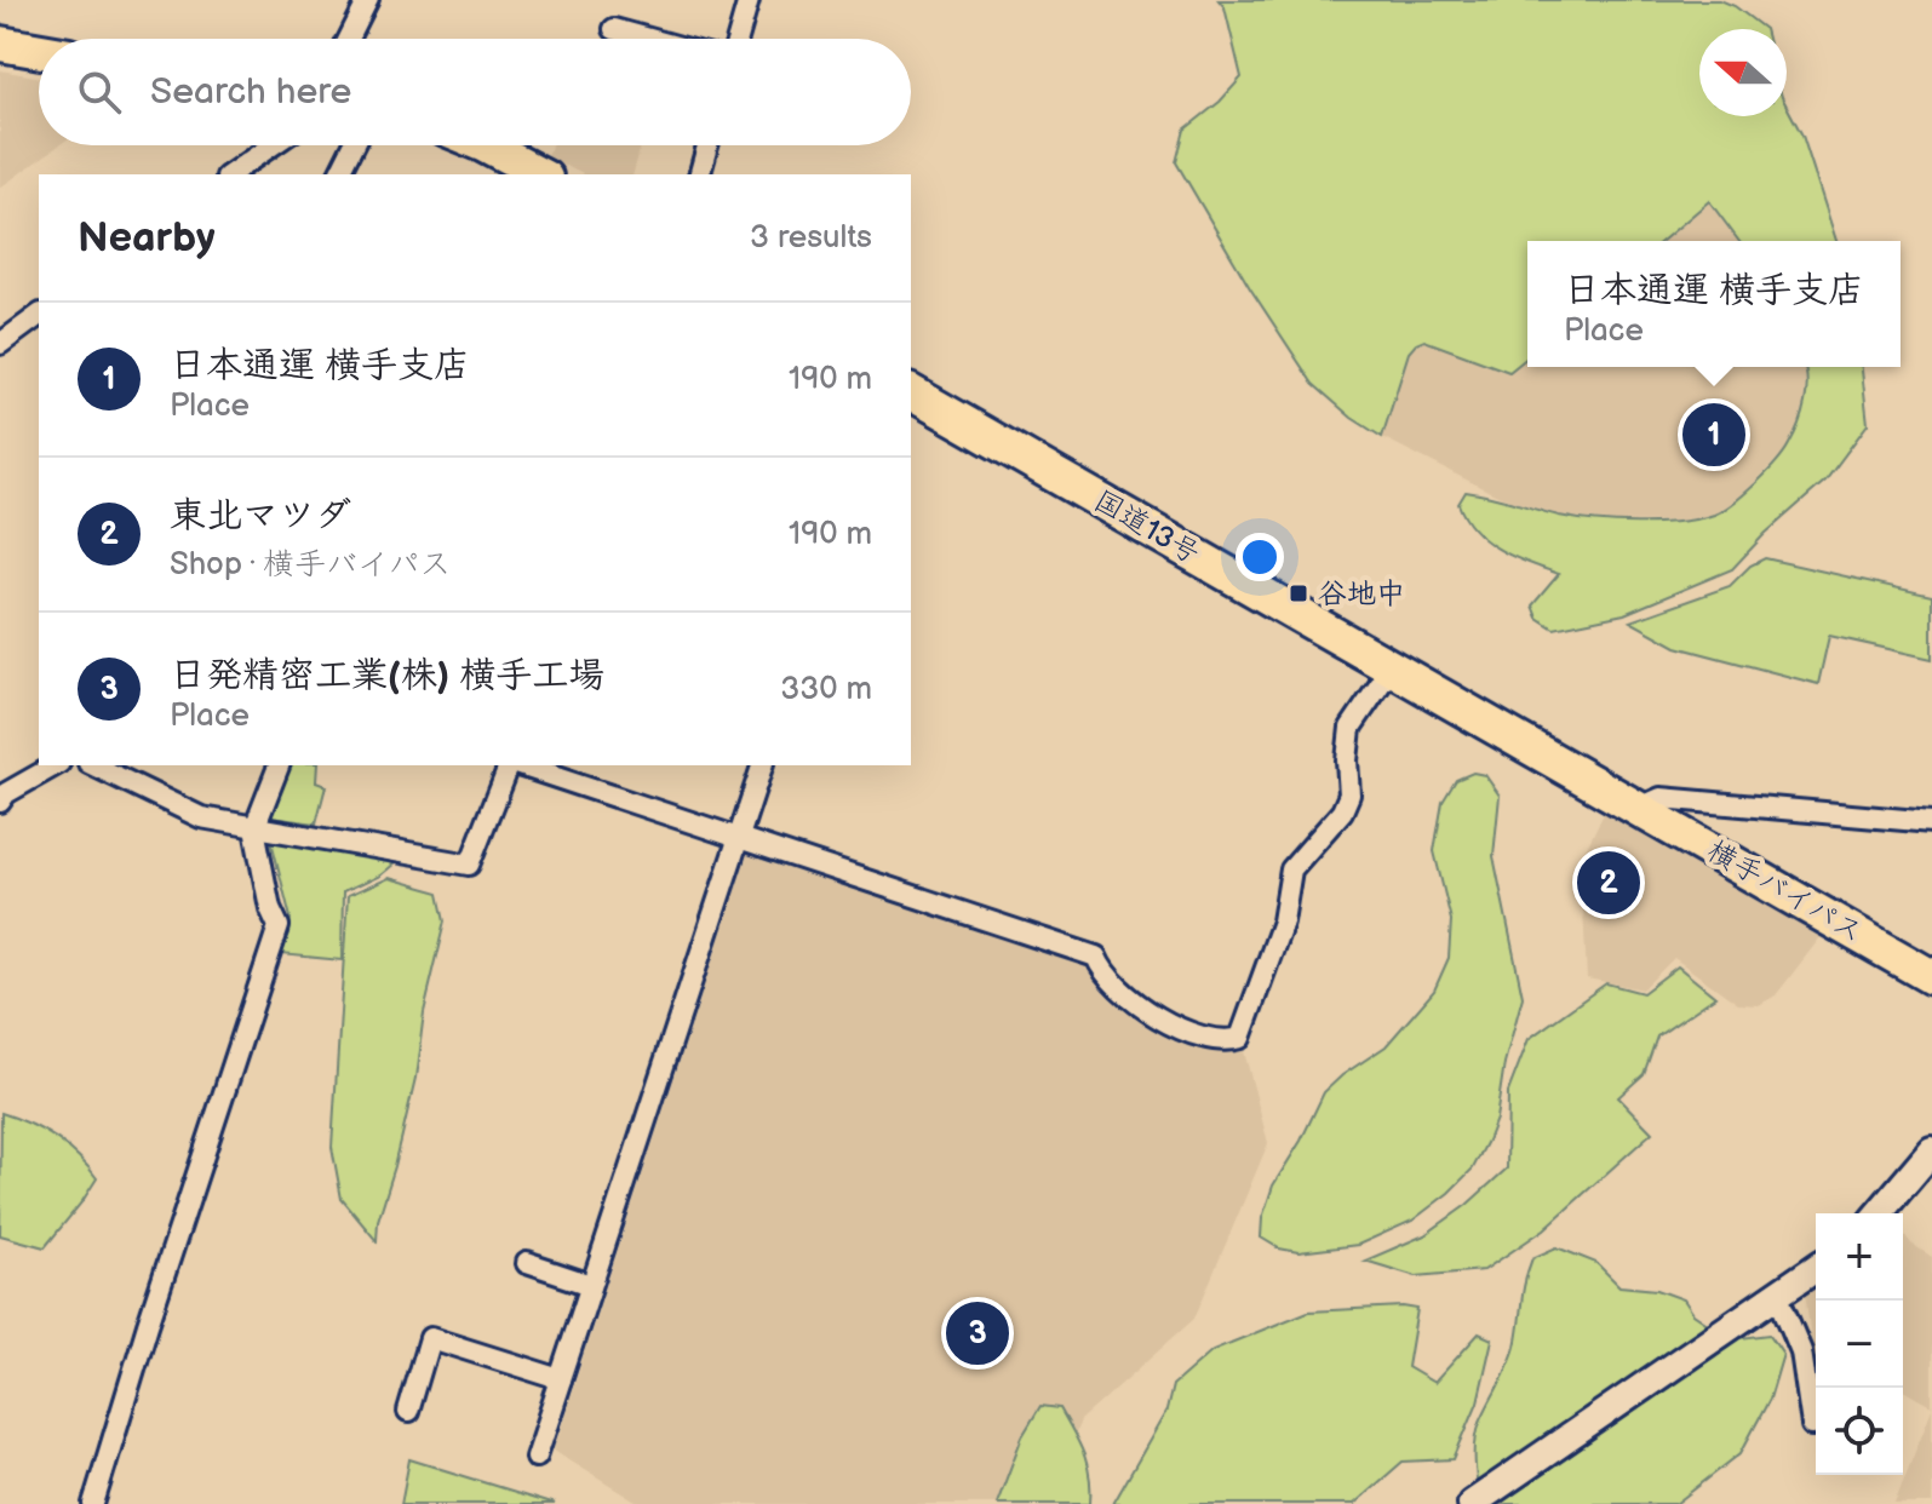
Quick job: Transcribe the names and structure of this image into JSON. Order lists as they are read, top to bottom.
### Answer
{
  "streets": {
    "highway": ["国道13号", "横手バイパス"]
  },
  "crossings": [
    ["国道13号", "横手バイパス"]
  ],
  "places": {
    "transit": ["谷地中"]
  },
  "north": "left",
  "page": {
    "search": "Search here",
    "heading": ["Nearby", "3 results"],
    "popup": ["日本通運 横手支店", "Place"],
    "list": [
      {
        "mark": "1",
        "name": "日本通運 横手支店",
        "note": "Place",
        "value": "190 m"
      },
      {
        "mark": "2",
        "name": "東北マツダ",
        "note": "Shop · 横手バイパス",
        "value": "190 m"
      },
      {
        "mark": "3",
        "name": "日発精密工業(株) 横手工場",
        "note": "Place",
        "value": "330 m"
      }
    ],
    "pins": ["1", "2", "3"],
    "map_buttons": ["+", "−"]
  }
}
